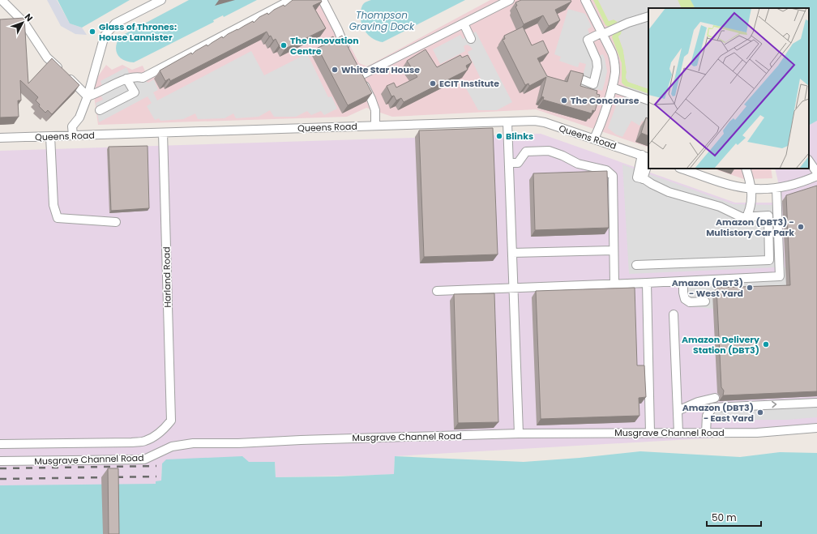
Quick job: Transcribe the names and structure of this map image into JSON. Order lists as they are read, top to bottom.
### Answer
{
  "streets": {
    "street": ["Queens Road", "Harland Road", "Musgrave Channel Road"]
  },
  "crossings": [
    ["Queens Road", "Harland Road"],
    ["Harland Road", "Musgrave Channel Road"]
  ],
  "water": ["Thompson Graving Dock"],
  "places": [
    "Glass of Thrones: House Lannister",
    "The Innovation Centre",
    "White Star House",
    "ECIT Institute",
    "The Concourse",
    "Blinks",
    "Amazon (DBT3) - Multistory Car Park",
    "Amazon (DBT3) - West Yard",
    "Amazon Delivery Station (DBT3)",
    "Amazon (DBT3) - East Yard"
  ],
  "scale_bar": "50 m",
  "north": "top right"
}
